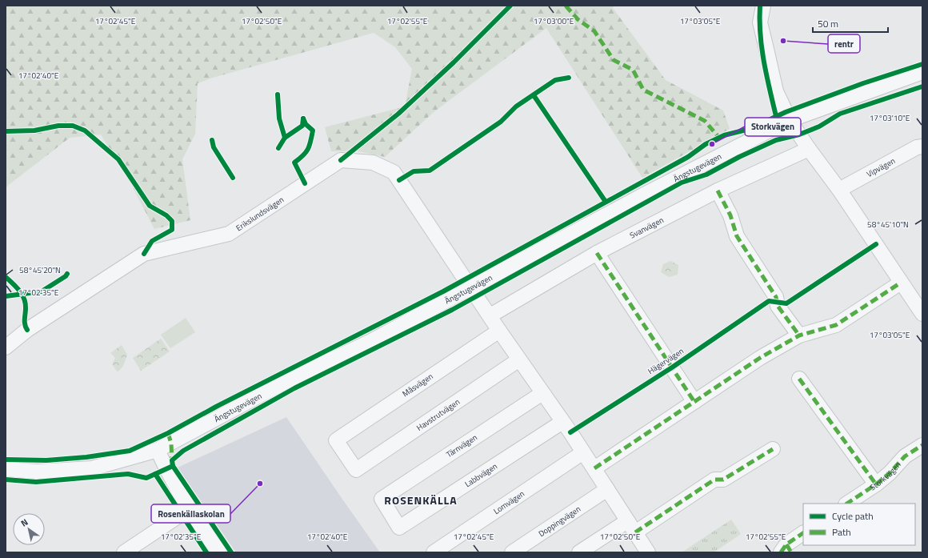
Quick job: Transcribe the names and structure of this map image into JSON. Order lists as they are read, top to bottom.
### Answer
{
  "streets": {
    "street": [
      "Ängstugevägen",
      "Vipvägen",
      "Erikslundsvägen",
      "Svanvägen",
      "Hägervägen",
      "Måsvägen",
      "Havstrutvägen",
      "Tärnvägen",
      "Labbvägen",
      "Storkvägen",
      "Lomvägen",
      "Doppingvägen"
    ]
  },
  "crossings": [
    ["Ängstugevägen", "Erikslundsvägen"],
    ["Svanvägen", "Hägervägen"],
    ["Måsvägen", "Havstrutvägen"],
    ["Tärnvägen", "Labbvägen"]
  ],
  "districts": ["ROSENKÄLLA"],
  "places": ["rentr", "Storkvägen", "Rosenkällaskolan"],
  "legend": ["Cycle path", "Path"],
  "scale_bar": "50 m",
  "north": "top left",
  "coordinates": [
    "17°02'45\"E",
    "17°02'50\"E",
    "17°02'55\"E",
    "17°03'00\"E",
    "17°03'05\"E",
    "17°02'40\"E",
    "17°03'10\"E",
    "58°45'10\"N",
    "58°45'20\"N",
    "17°02'35\"E"
  ]
}
